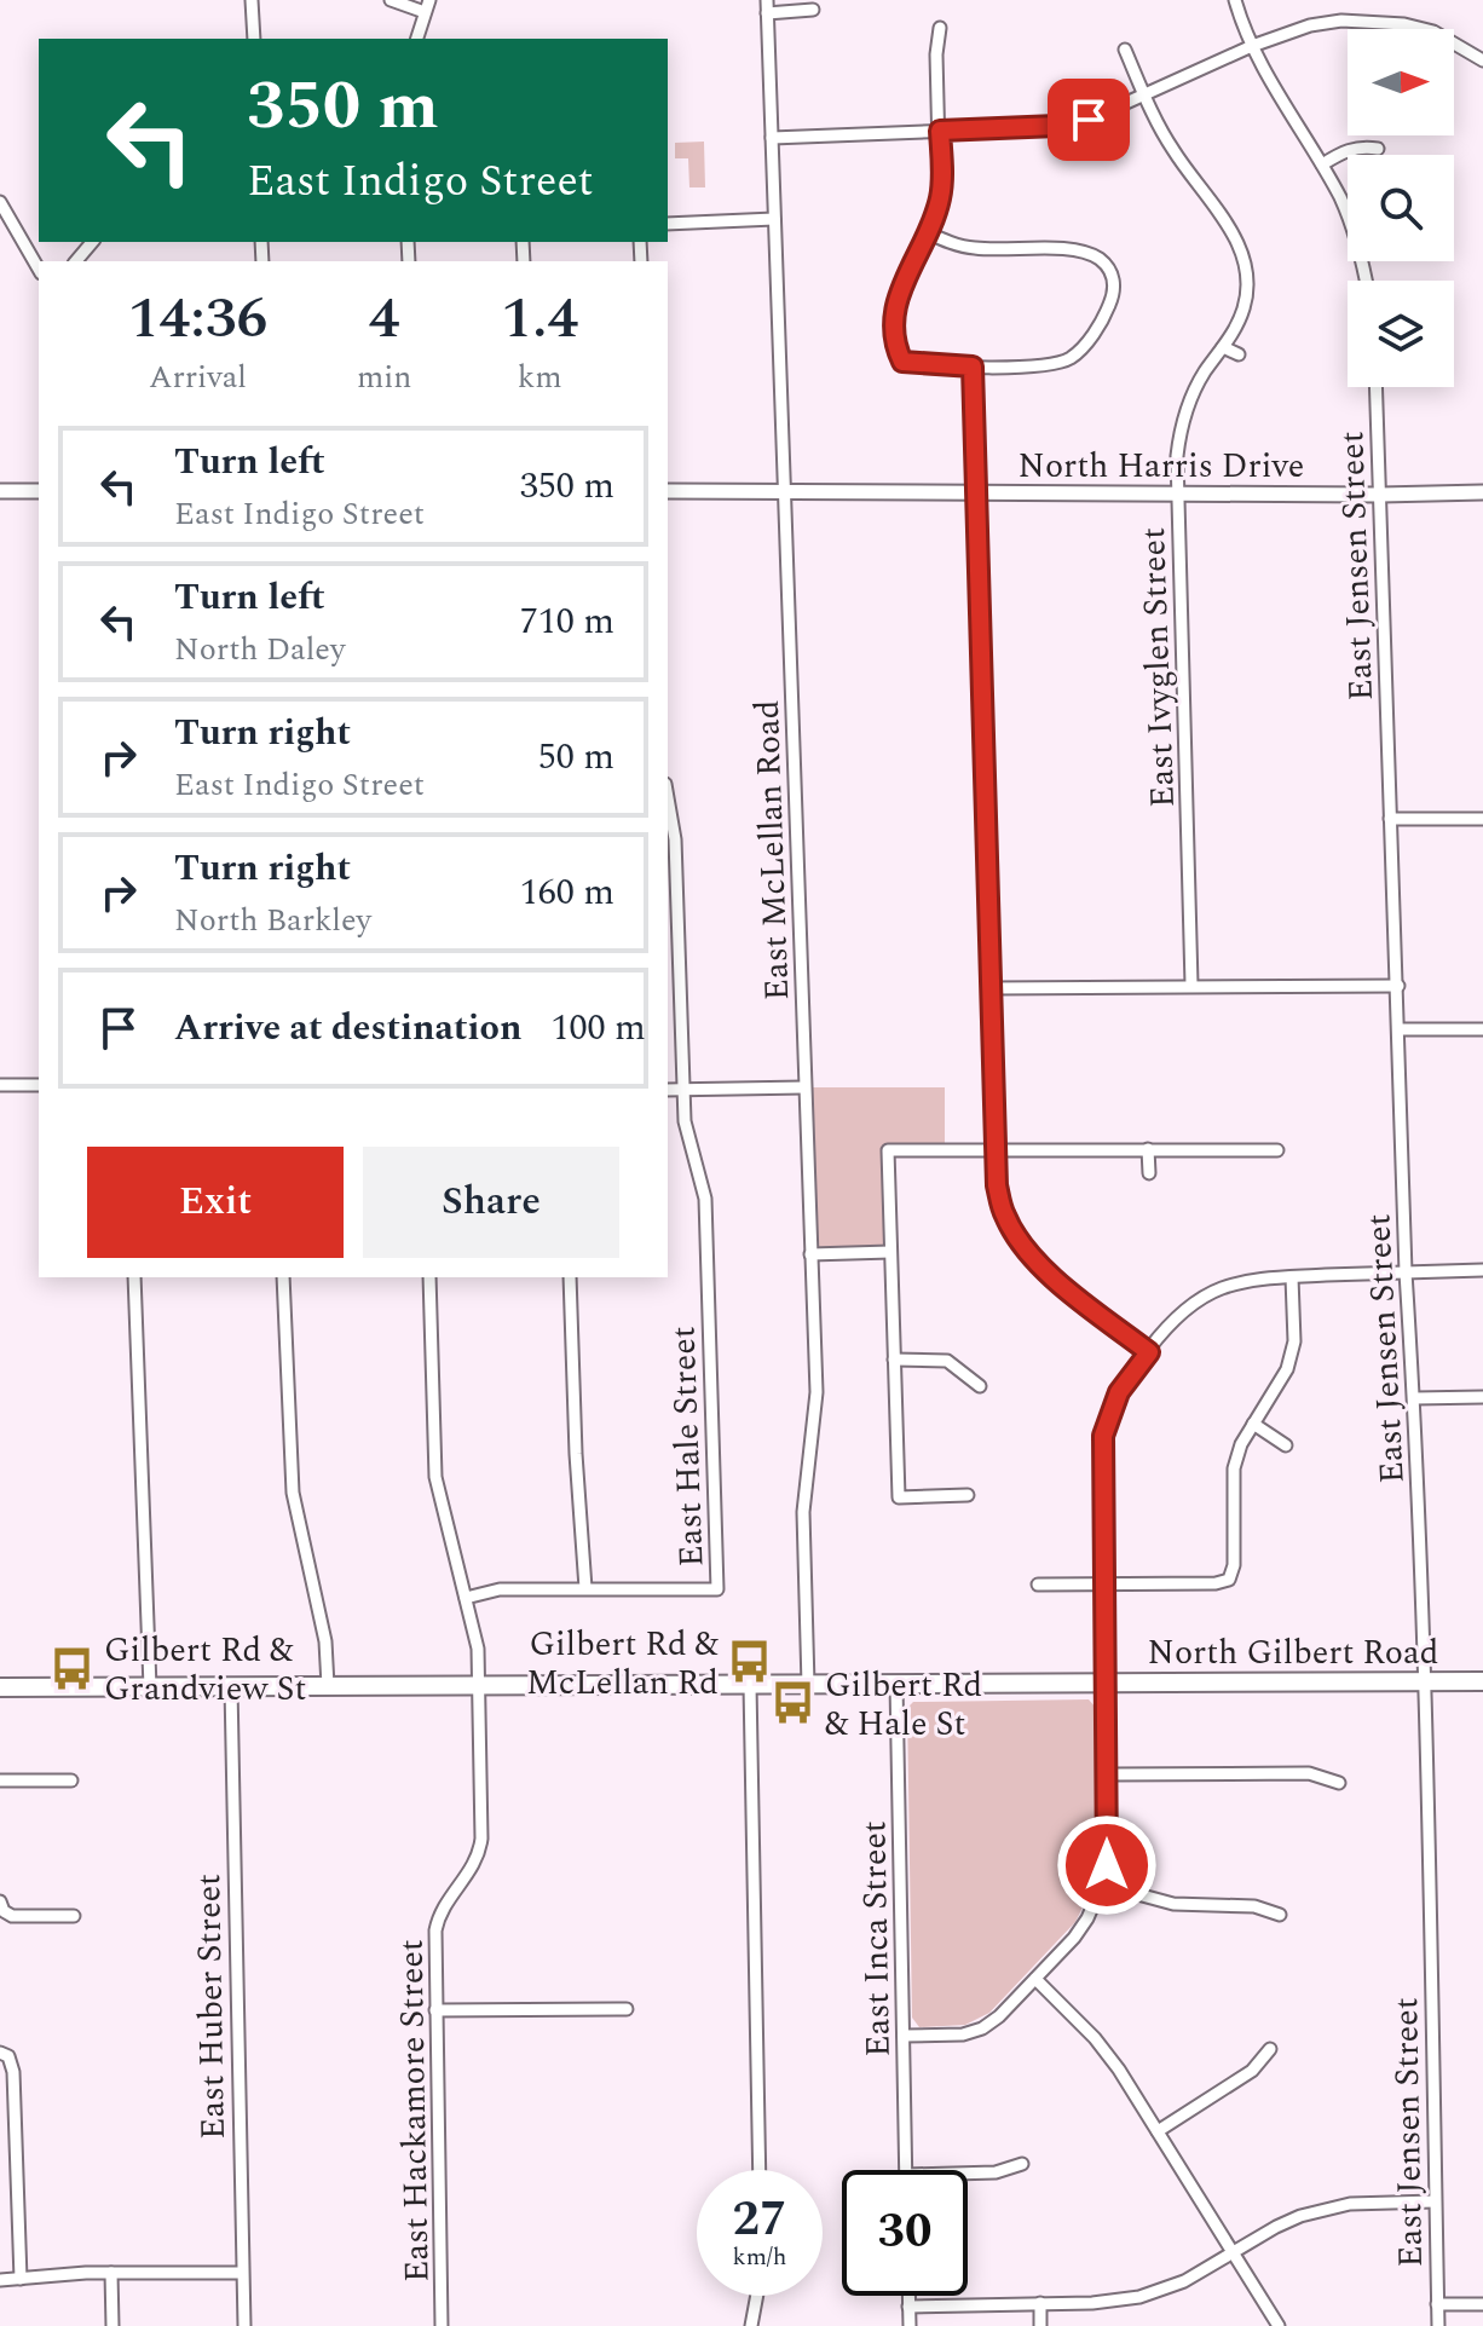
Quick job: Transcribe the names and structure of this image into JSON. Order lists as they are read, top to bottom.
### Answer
{
  "streets": {
    "main road": ["North Gilbert Road"],
    "street": [
      "North Harris Drive",
      "East Jensen Street",
      "East Ivyglen Street",
      "East McLellan Road",
      "East Hale Street",
      "East Inca Street",
      "East Huber Street",
      "East Hackamore Street"
    ]
  },
  "crossings": [
    ["North Harris Drive", "East Jensen Street"],
    ["North Harris Drive", "East Ivyglen Street"],
    ["North Harris Drive", "East McLellan Road"],
    ["East Jensen Street", "North Gilbert Road"],
    ["East McLellan Road", "North Gilbert Road"],
    ["North Gilbert Road", "East Inca Street"],
    ["North Gilbert Road", "East Huber Street"],
    ["North Gilbert Road", "East Hackamore Street"]
  ],
  "places": {
    "bus stop": ["Gilbert Rd & McLellan Rd", "Gilbert Rd & Grandview St", "Gilbert Rd & Hale St"]
  },
  "north": "right",
  "page": {
    "turn": ["350 m", "East Indigo Street"],
    "eta": [
      "14:36",
      "Arrival",
      "4",
      "min",
      "1.4",
      "km"
    ],
    "list": [
      {
        "name": "Turn left",
        "note": "East Indigo Street",
        "value": "350 m"
      },
      {
        "name": "Turn left",
        "note": "North Daley",
        "value": "710 m"
      },
      {
        "name": "Turn right",
        "note": "East Indigo Street",
        "value": "50 m"
      },
      {
        "name": "Turn right",
        "note": "North Barkley",
        "value": "160 m"
      },
      {
        "name": "Arrive at destination",
        "value": "100 m"
      }
    ],
    "buttons": ["Exit", "Share"],
    "speed": "27 km/h",
    "limit": "30"
  }
}
